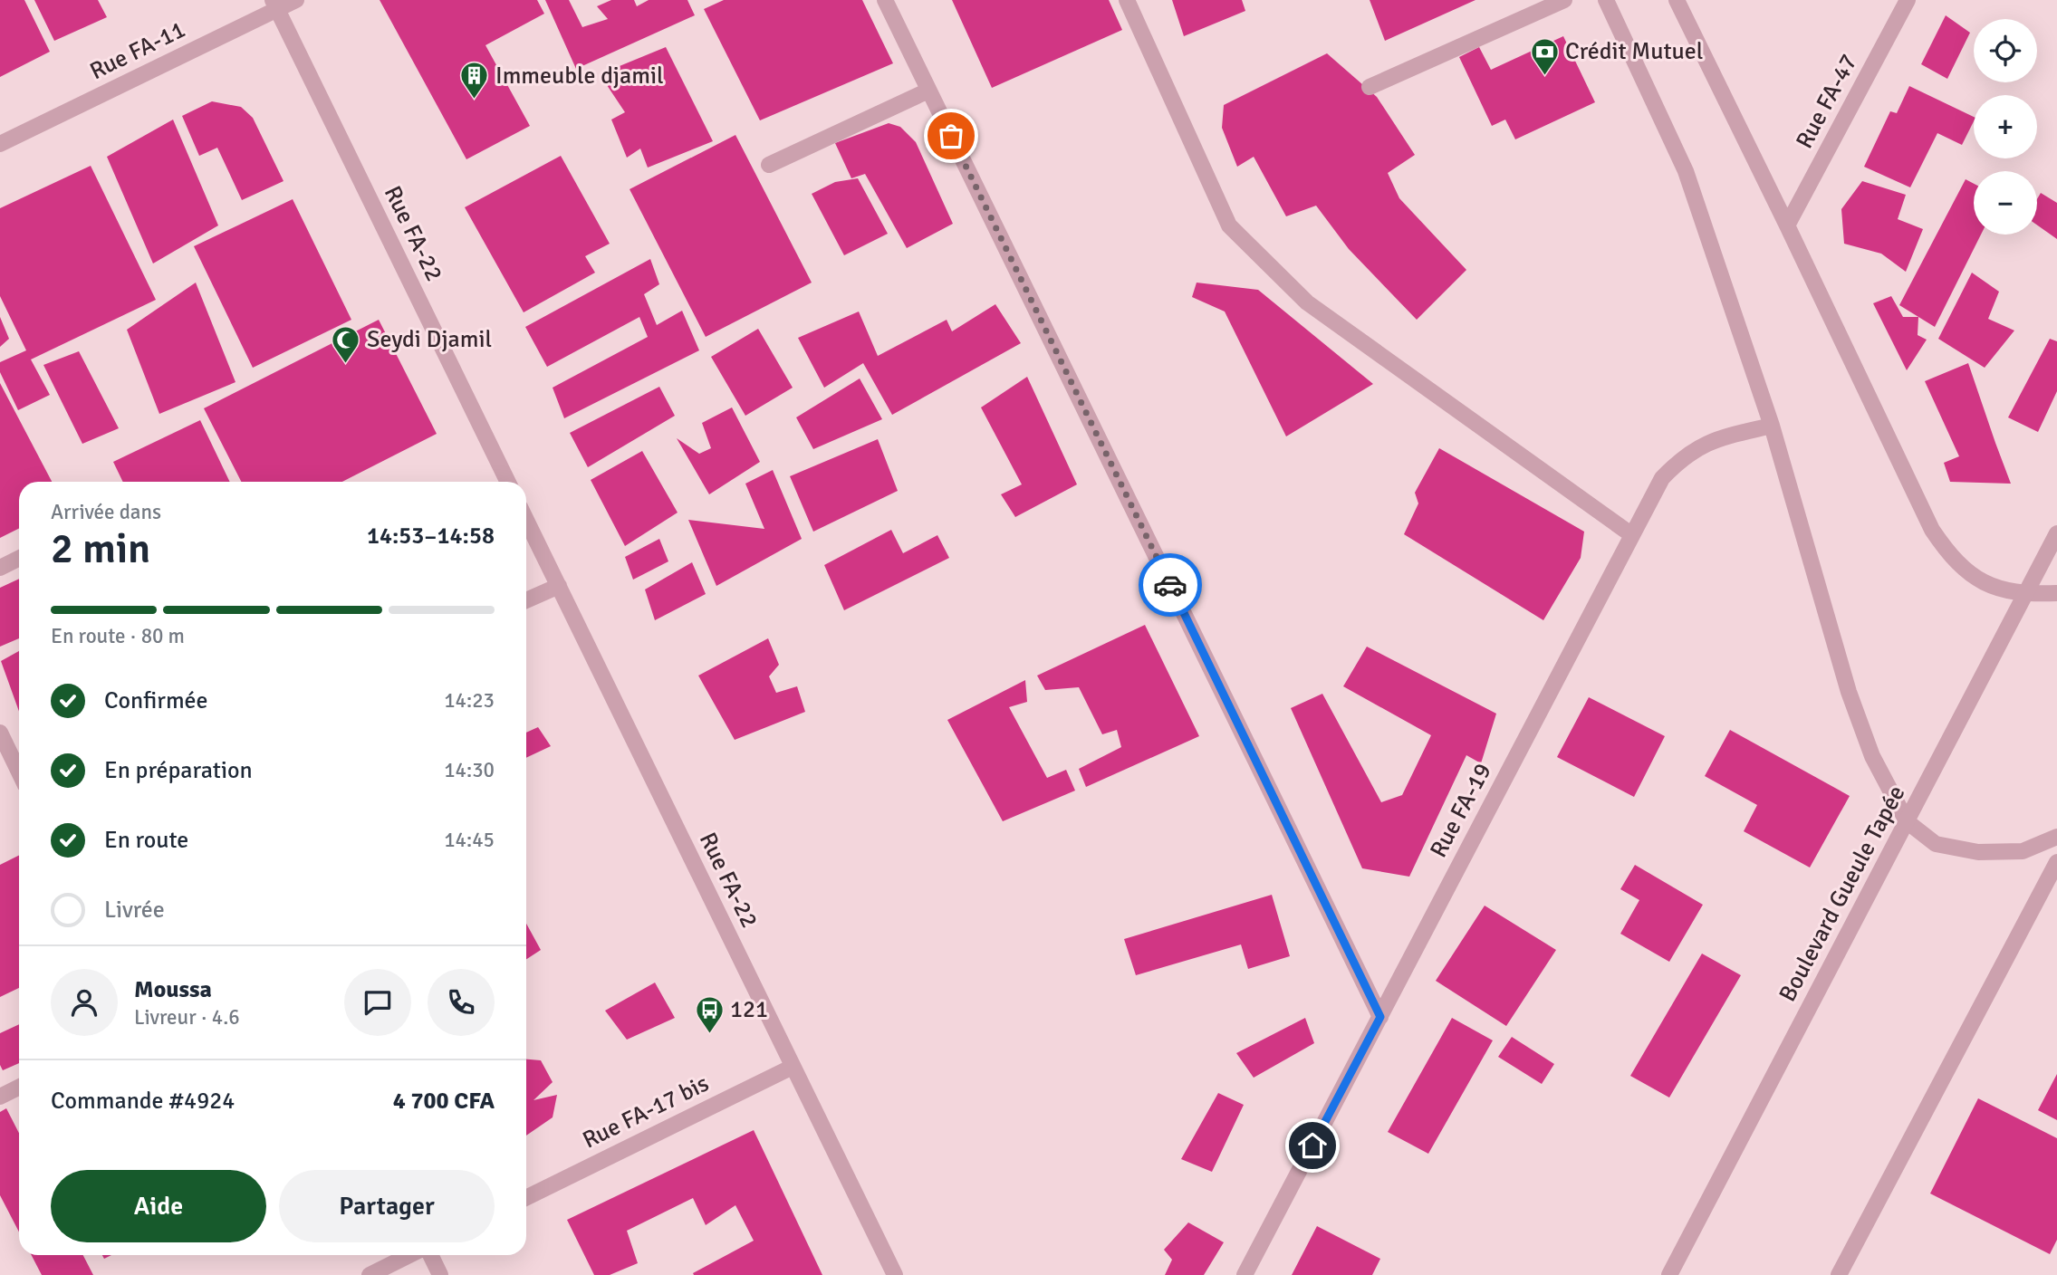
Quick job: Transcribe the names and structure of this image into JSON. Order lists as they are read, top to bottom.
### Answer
{
  "streets": {
    "street": [
      "Rue FA-11",
      "Rue FA-47",
      "Rue FA-22",
      "Rue FA-19",
      "Boulevard Gueule Tapée",
      "Rue FA-17 bis"
    ]
  },
  "crossings": [
    ["Rue FA-11", "Rue FA-22"],
    ["Rue FA-22", "Rue FA-17 bis"]
  ],
  "places": {
    "bank": ["Crédit Mutuel"],
    "building": ["Immeuble djamil"],
    "mosque": ["Seydi Djamil"],
    "bus stop": ["121"]
  },
  "page": {
    "map_buttons": ["+", "−"],
    "heading": ["2 min", "Arrivée dans", "14:53–14:58"],
    "panel": [
      "Moussa",
      "Livreur · 4.6",
      "Commande #4924",
      "4 700 CFA"
    ],
    "bar": "En route · 80 m",
    "list": [
      ["Confirmée", "14:23"],
      ["En préparation", "14:30"],
      ["En route", "14:45"],
      "Livrée"
    ],
    "buttons": ["Aide", "Partager"]
  }
}
